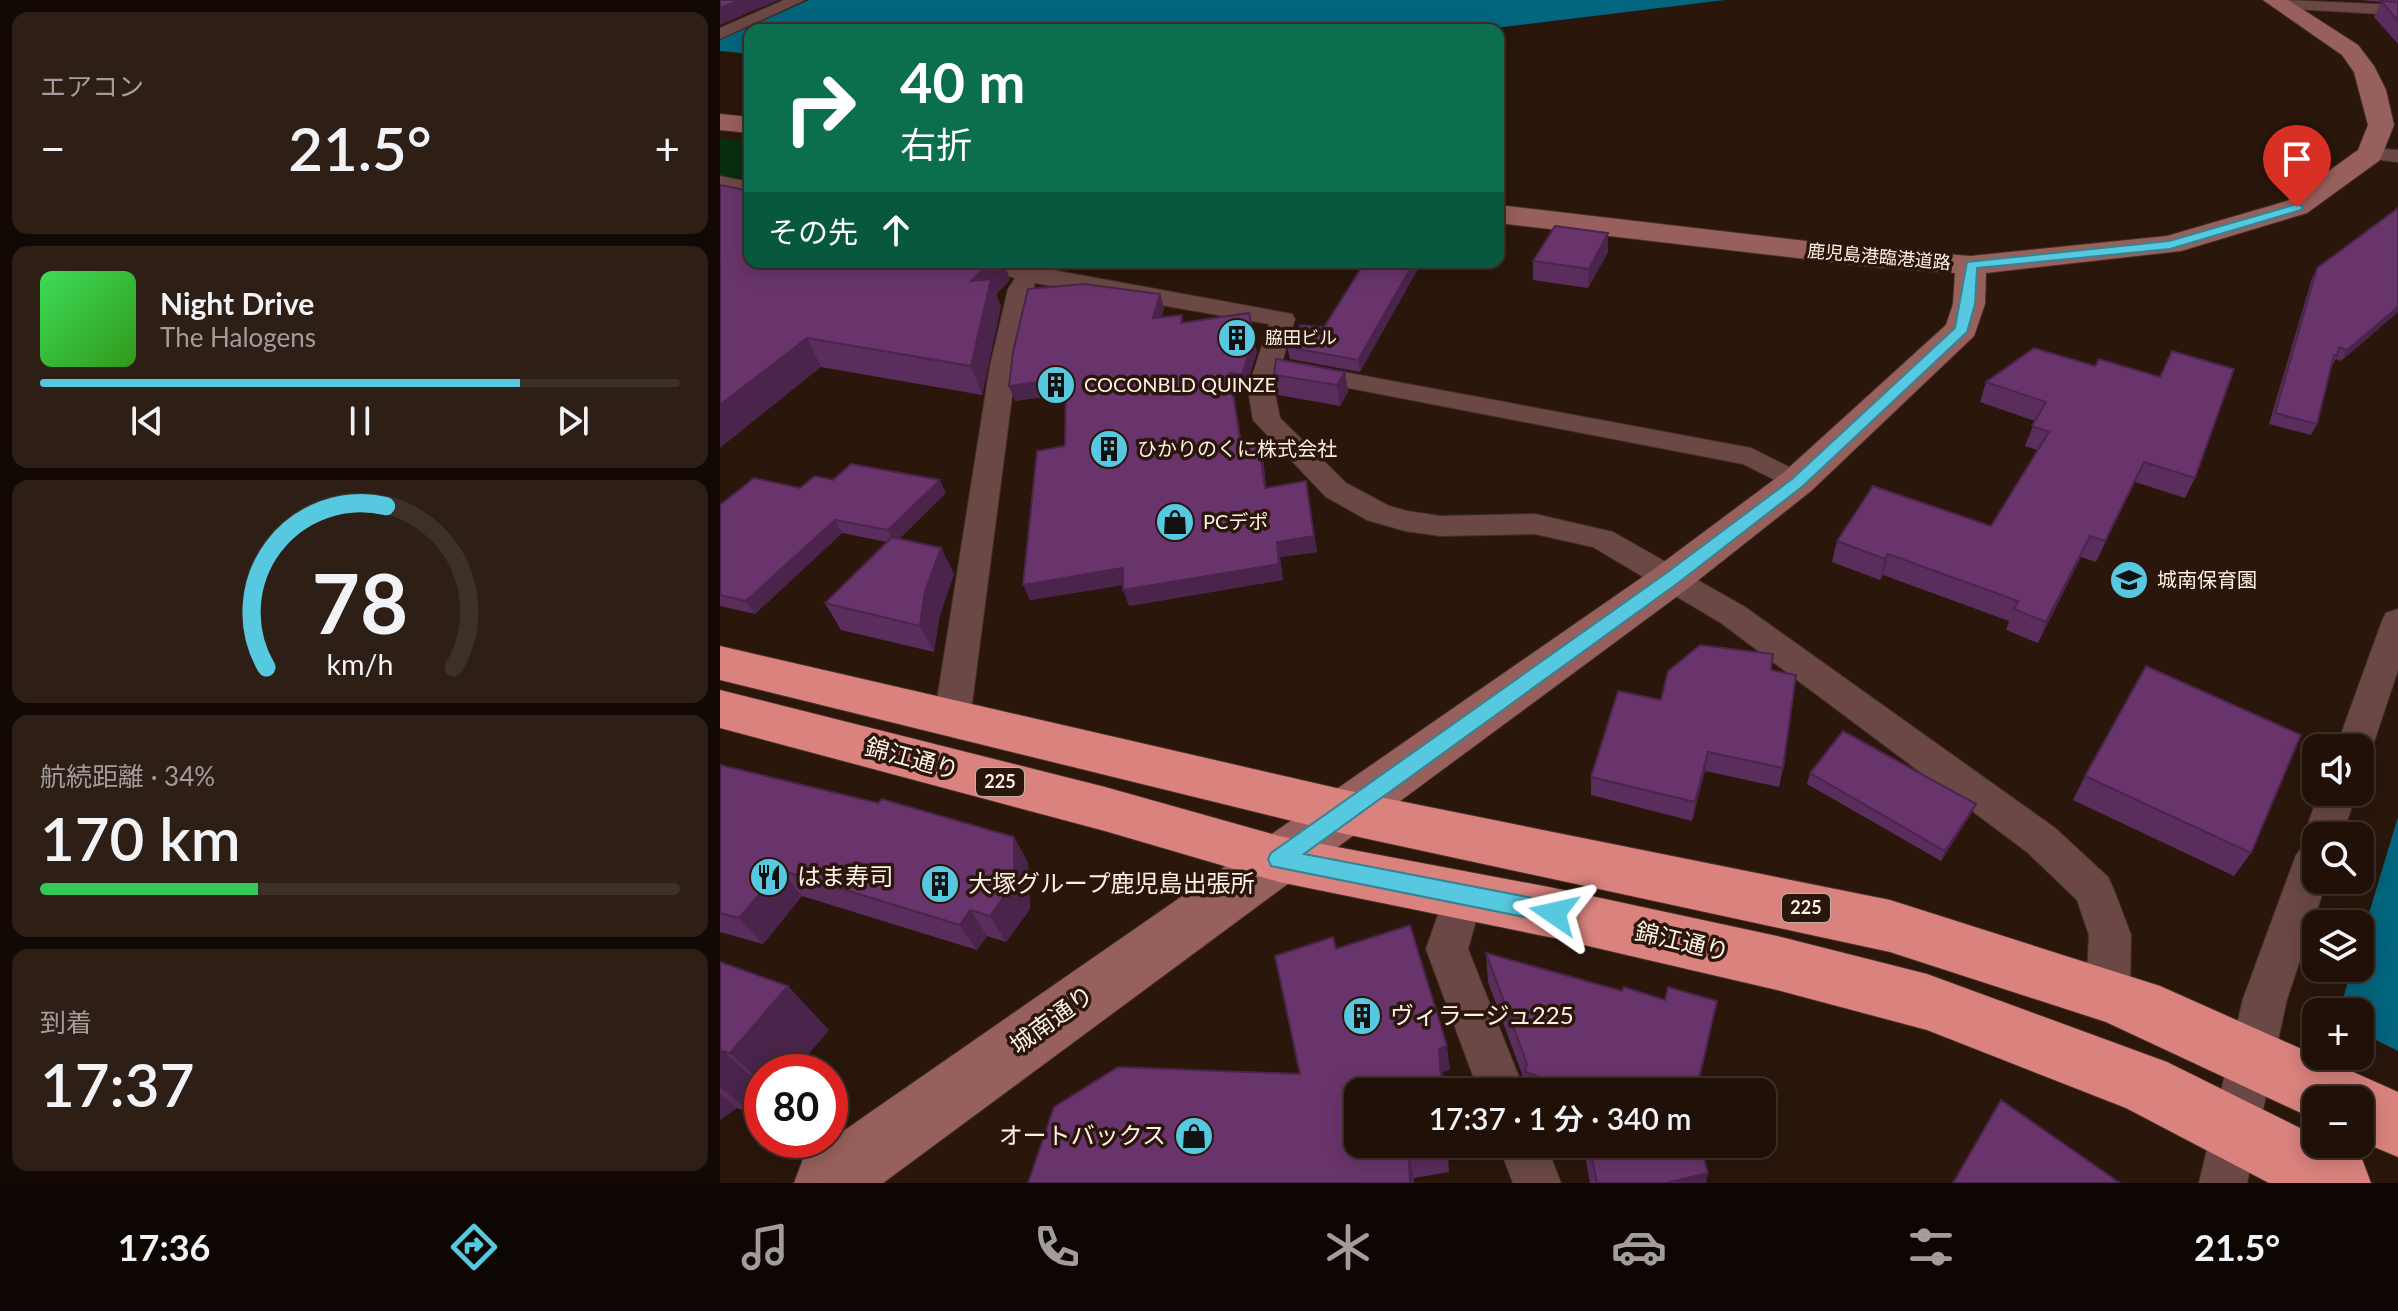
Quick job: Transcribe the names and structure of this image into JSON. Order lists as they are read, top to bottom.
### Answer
{
  "streets": {
    "highway": ["錦江通り", "225"],
    "street": ["鹿児島港臨港道路", "城南通り"]
  },
  "crossings": [
    ["鹿児島港臨港道路", "城南通り"],
    ["錦江通り", "城南通り"],
    ["225", "城南通り"]
  ],
  "places": {
    "building": [
      "脇田ビル",
      "COCONBLD QUINZE",
      "ひかりのくに株式会社",
      "大塚グループ鹿児島出張所",
      "ヴィラージュ225"
    ],
    "shop": ["PCデポ", "オートバックス"],
    "school or university": ["城南保育園"],
    "restaurant": ["はま寿司"]
  },
  "page": {
    "tile": [
      "エアコン",
      ["航続距離 · 34%", "170 km"],
      ["到着", "17:37"]
    ],
    "turn": ["40 m", "右折"],
    "heat": ["−", "21.5°", "+"],
    "then": "その先",
    "song": ["Night Drive", "The Halogens"],
    "map_buttons": ["+", "−"],
    "limit": "80",
    "trip": "17:37 · 1 分 · 340 m",
    "tabs": ["17:36", "21.5°"],
    "gauge": ["78", "km/h"]
  }
}
